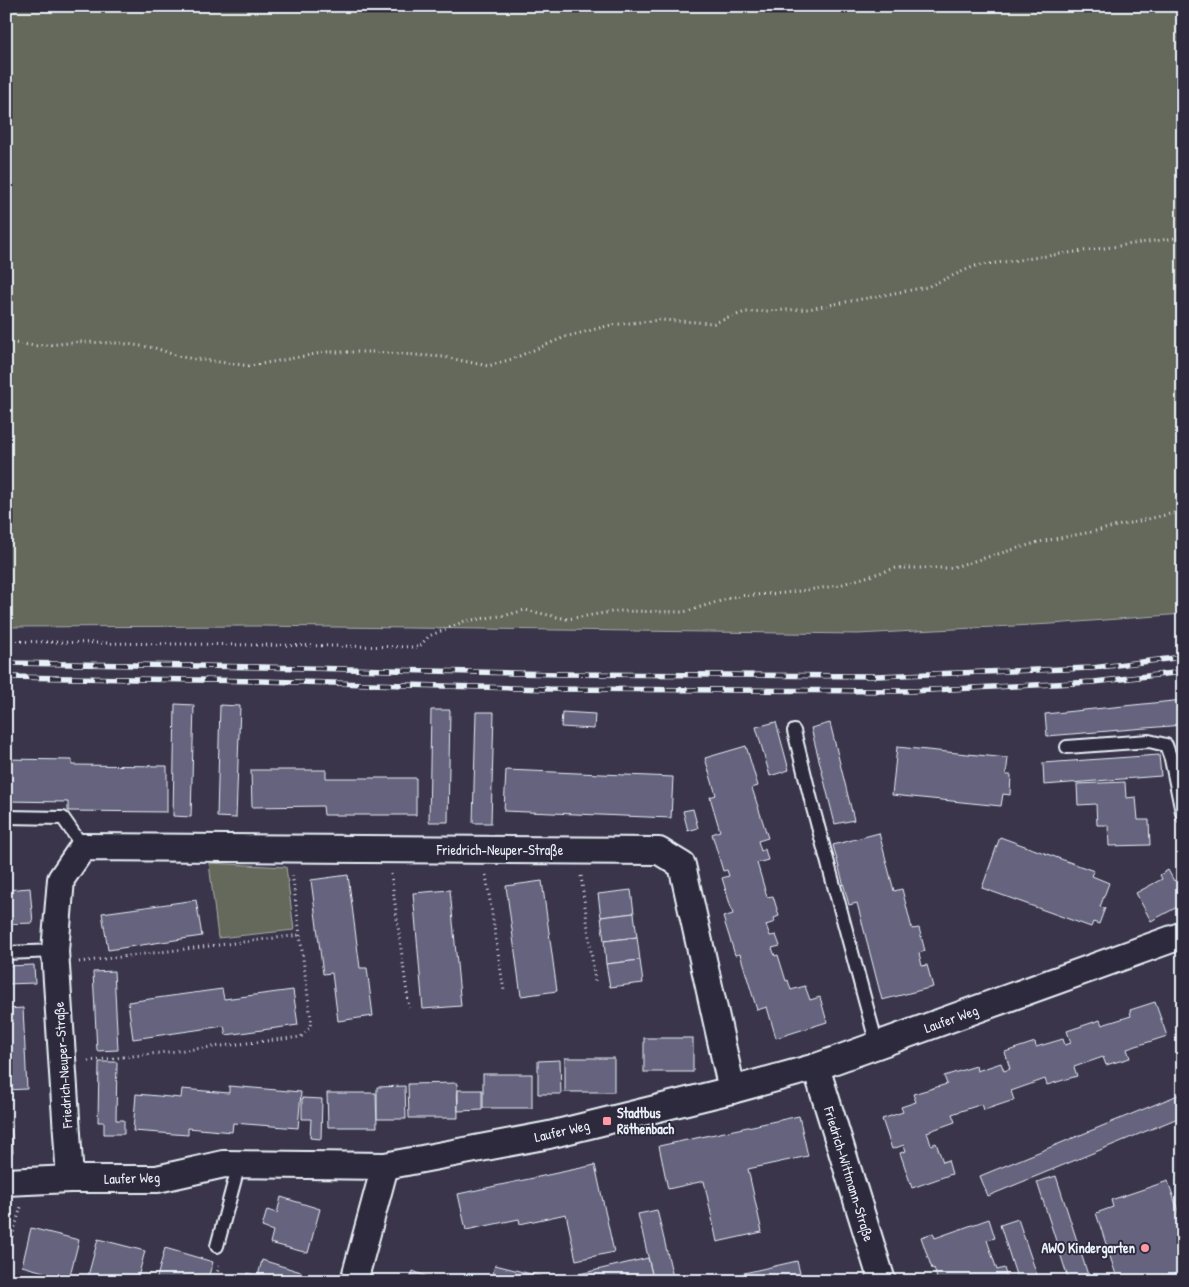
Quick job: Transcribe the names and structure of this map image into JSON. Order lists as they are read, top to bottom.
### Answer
{
  "streets": {
    "street": ["Friedrich-Neuper-Straße", "Laufer Weg", "Friedrich-Wittmann-Straße"]
  },
  "crossings": [
    ["Friedrich-Neuper-Straße", "Laufer Weg"],
    ["Laufer Weg", "Friedrich-Wittmann-Straße"]
  ],
  "places": {
    "transit": ["Stadtbus Röthenbach"],
    "other": ["AWO Kindergarten"]
  }
}
